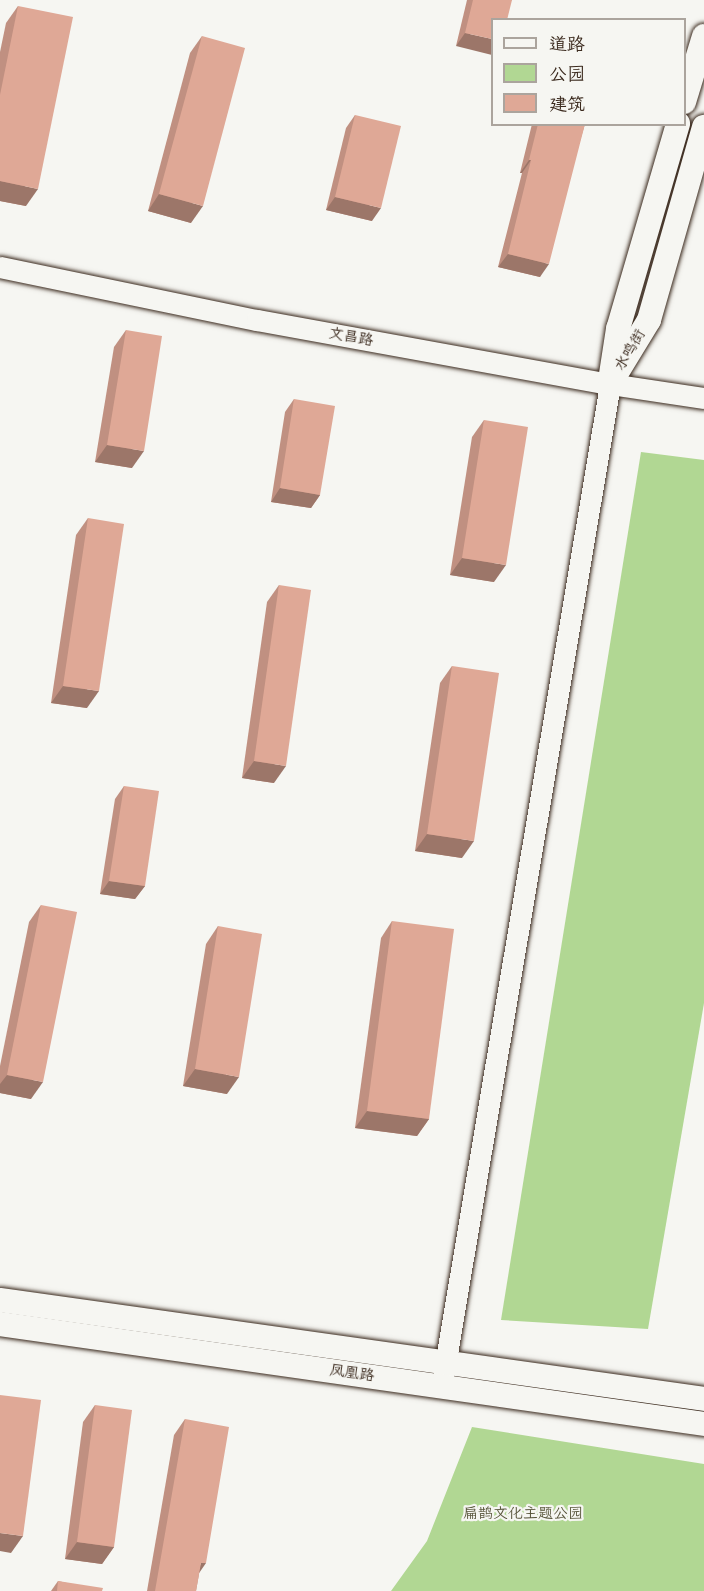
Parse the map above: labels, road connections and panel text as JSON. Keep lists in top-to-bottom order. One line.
{"streets":{"main road":["水鸣街","凤凰路"],"street":["文昌路"]},"crossings":[["文昌路","水鸣街"]],"parks":["扁鹊文化主题公园"],"legend":["道路","公园","建筑"]}
